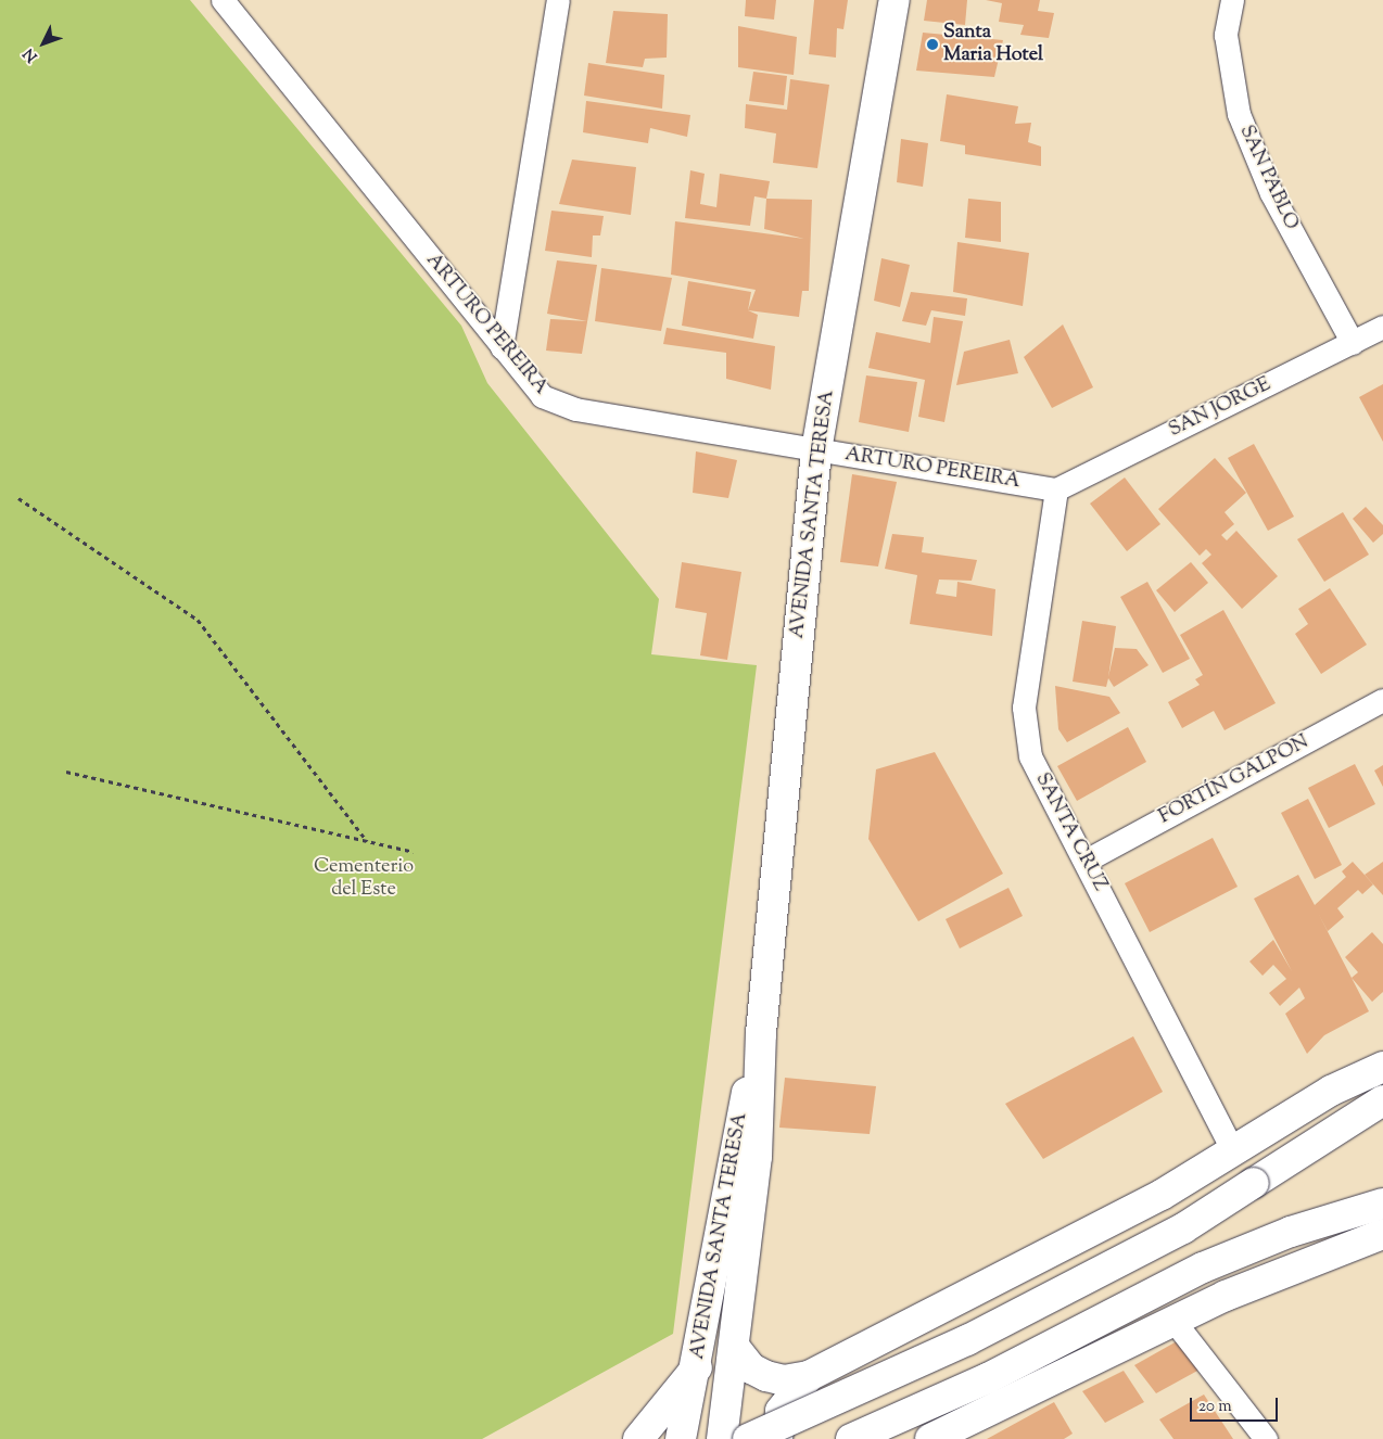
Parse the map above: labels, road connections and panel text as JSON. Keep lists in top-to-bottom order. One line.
{"streets":{"main road":["AVENIDA SANTA TERESA"],"street":["SAN PABLO","ARTURO PEREIRA","SAN JORGE","FORTÍN GALPON","SANTA CRUZ"]},"crossings":[["SAN PABLO","SAN JORGE"],["ARTURO PEREIRA","SAN JORGE"],["ARTURO PEREIRA","AVENIDA SANTA TERESA"],["ARTURO PEREIRA","SANTA CRUZ"],["SAN JORGE","SANTA CRUZ"],["FORTÍN GALPON","SANTA CRUZ"]],"parks":["Cementerio del Este"],"places":["Santa Maria Hotel"],"scale_bar":"20 m","north":"bottom left"}
